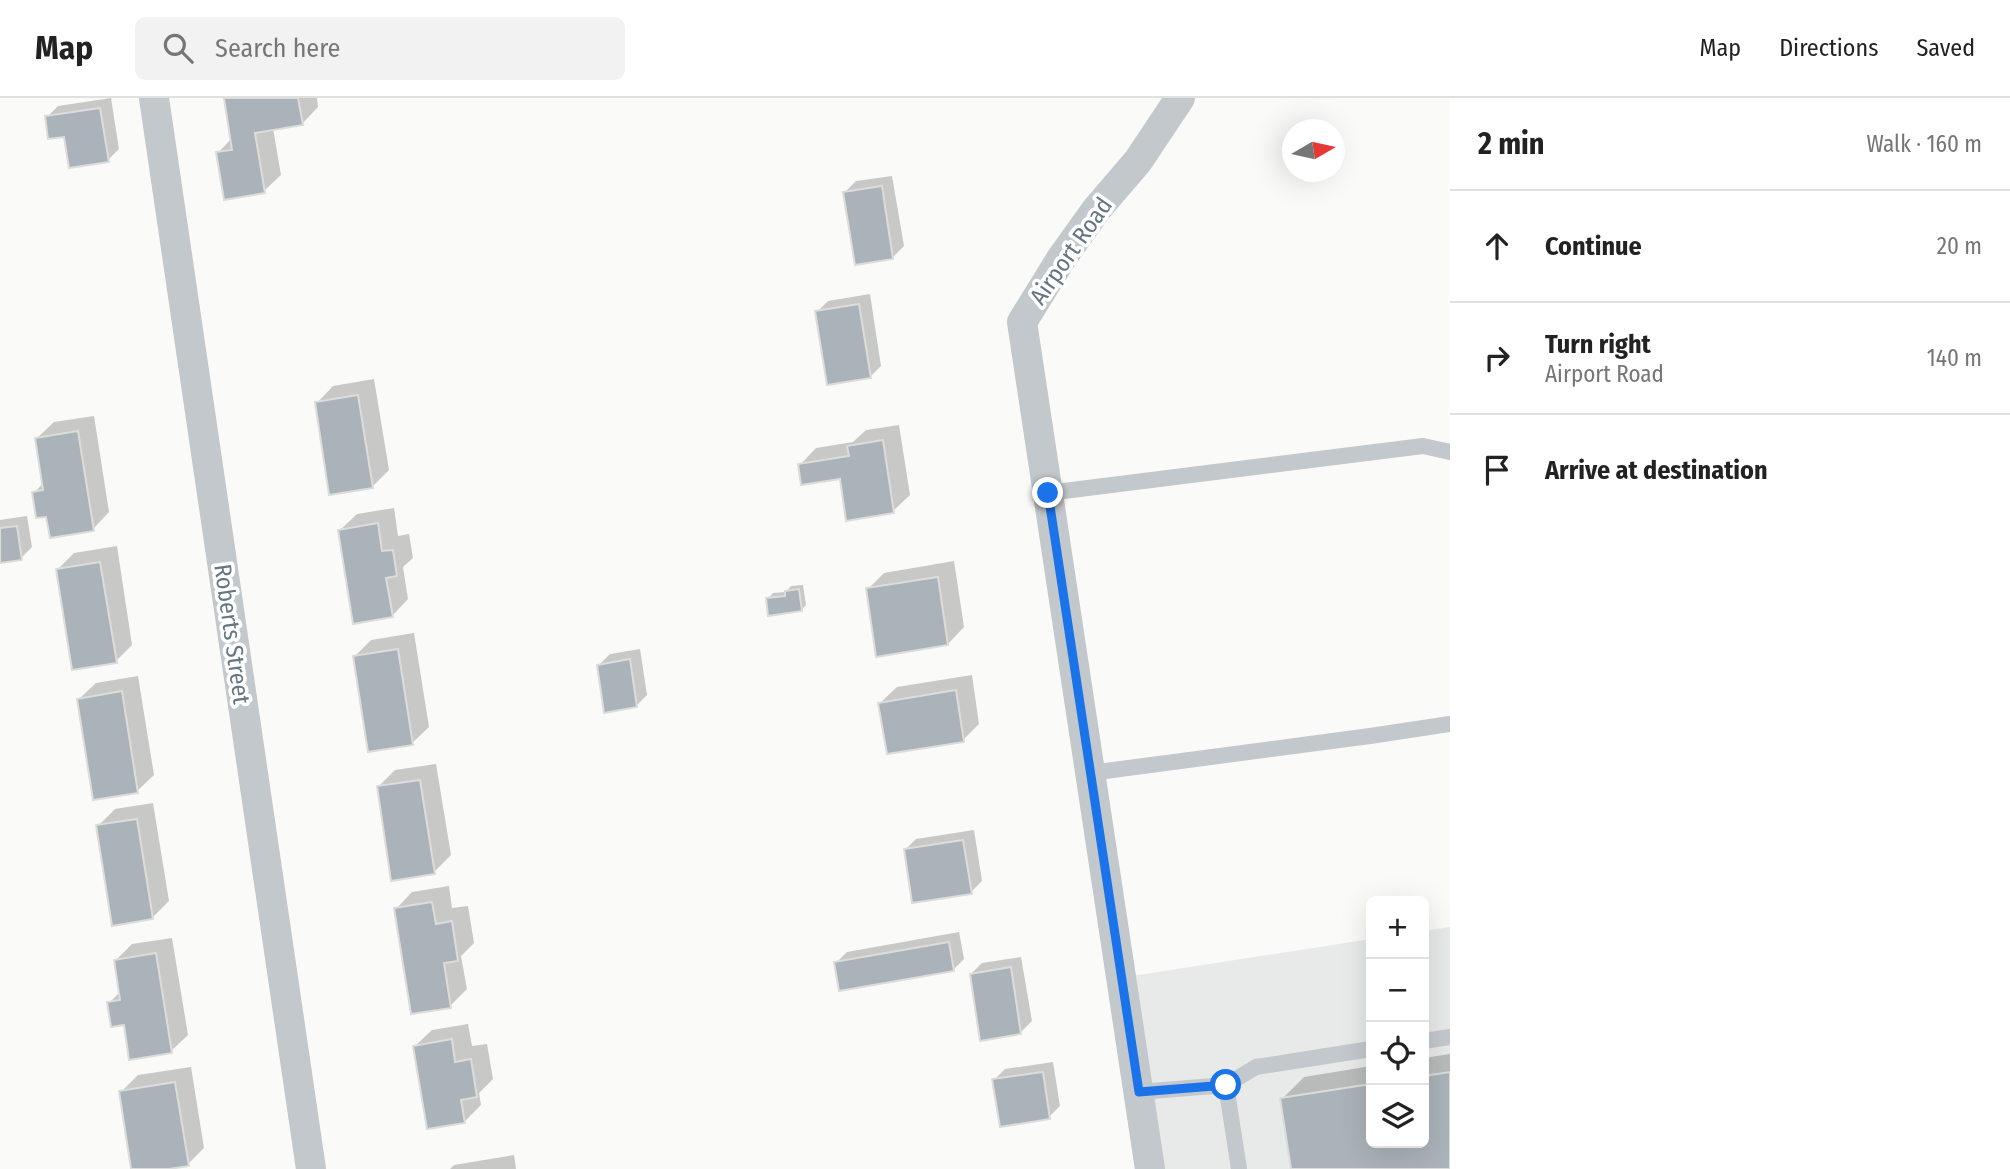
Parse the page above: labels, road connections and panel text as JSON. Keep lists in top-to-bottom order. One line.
{"streets":{"street":["Airport Road","Roberts Street"]},"north":"right","page":{"header":"Map","search":"Search here","nav":["Map","Directions","Saved"],"heading":["2 min","Walk · 160 m"],"list":[["Continue","20 m"],["Turn right","Airport Road","140 m"],"Arrive at destination"],"map_buttons":["+","−"]}}
